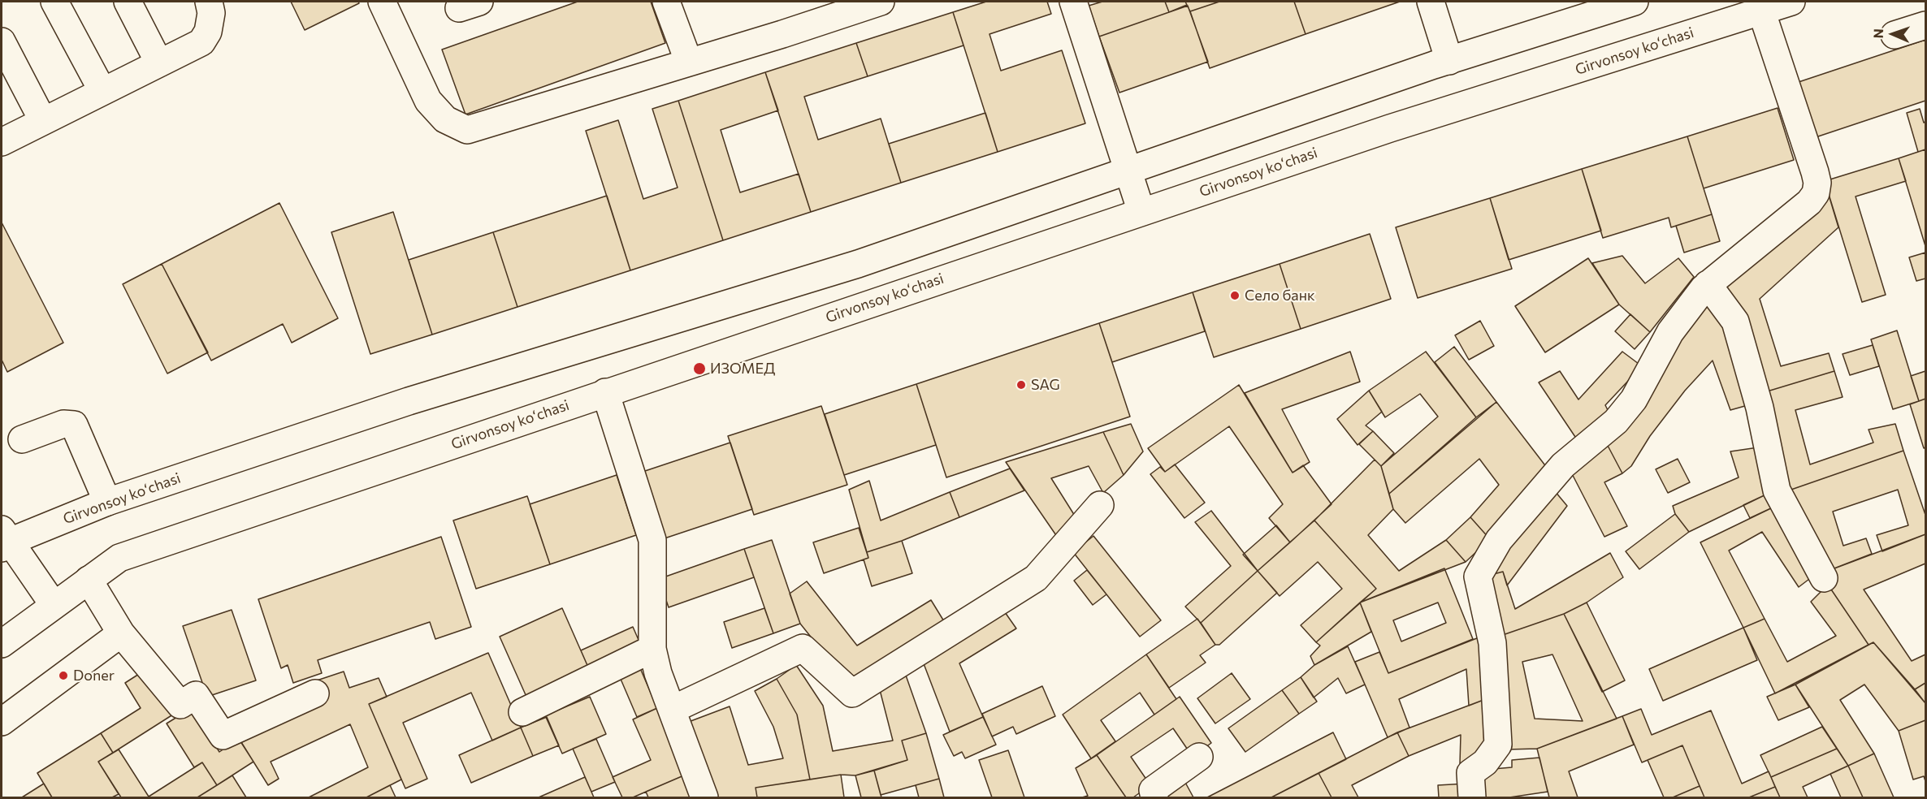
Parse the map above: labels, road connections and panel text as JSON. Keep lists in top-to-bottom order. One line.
{"streets":{"main road":["Girvonsoy koʻchasi"]},"places":["Село банк","ИЗОМЕД","SAG","Doner"],"north":"left"}
